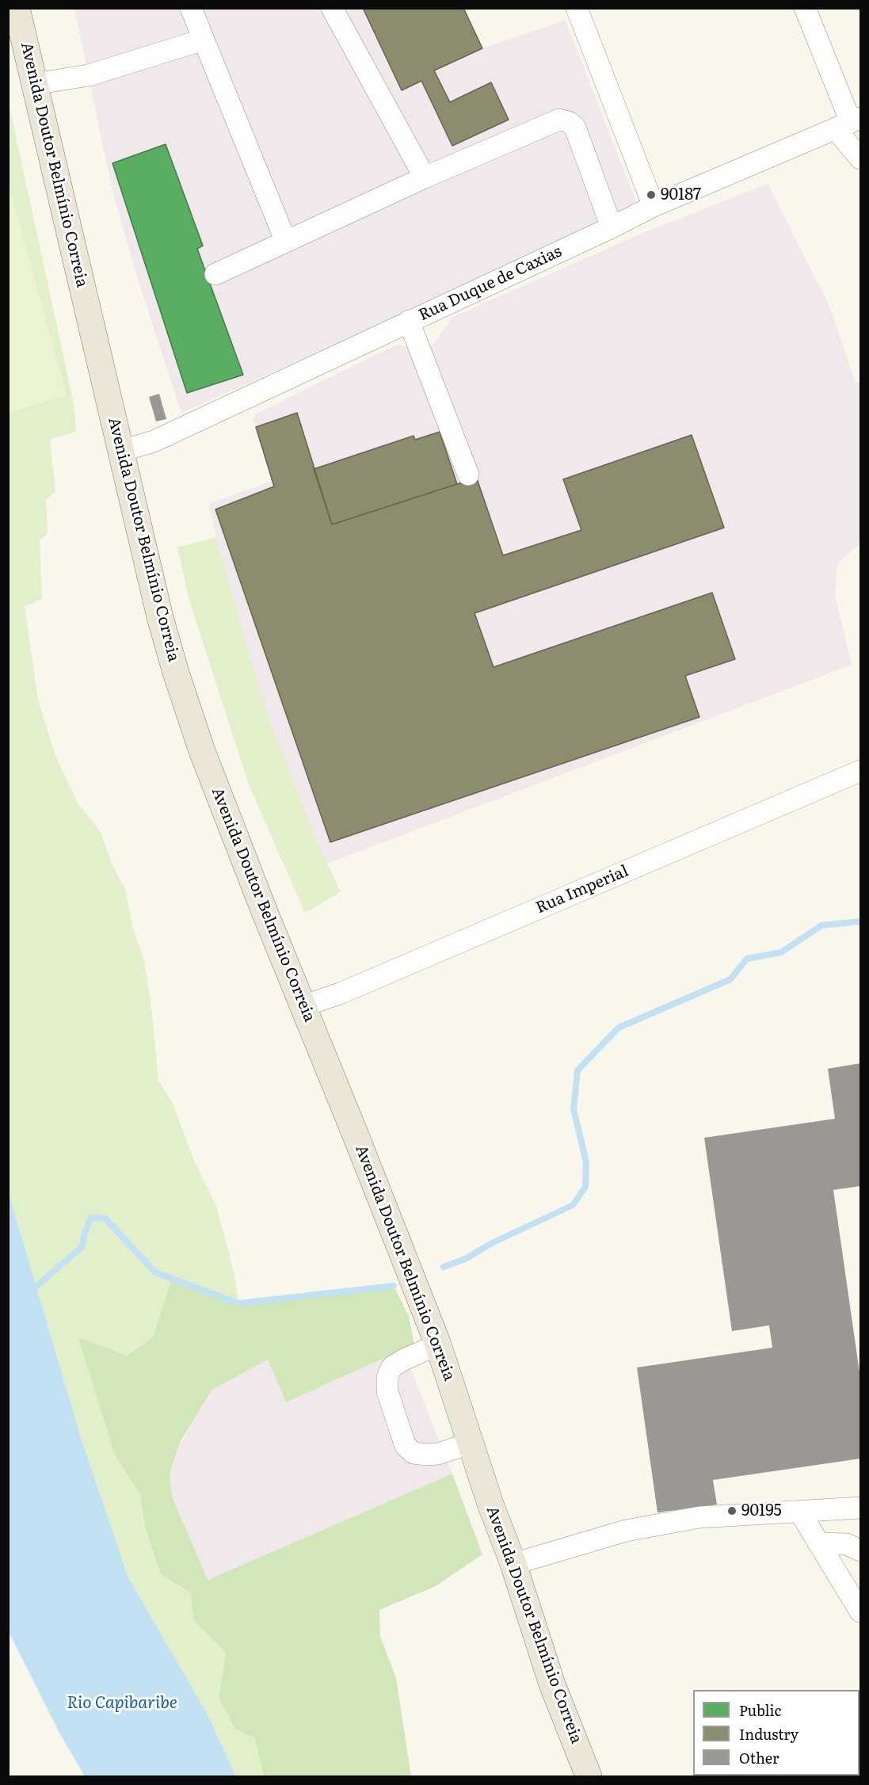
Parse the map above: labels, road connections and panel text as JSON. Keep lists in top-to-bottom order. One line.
{"streets":{"main road":["Avenida Doutor Belmínio Correia"],"street":["Rua Duque de Caxias","Rua Imperial"]},"crossings":[["Avenida Doutor Belmínio Correia","Rua Duque de Caxias"],["Avenida Doutor Belmínio Correia","Rua Imperial"]],"water":["Rio Capibaribe"],"places":["90187","90195"],"legend":["Public","Industry","Other"]}
